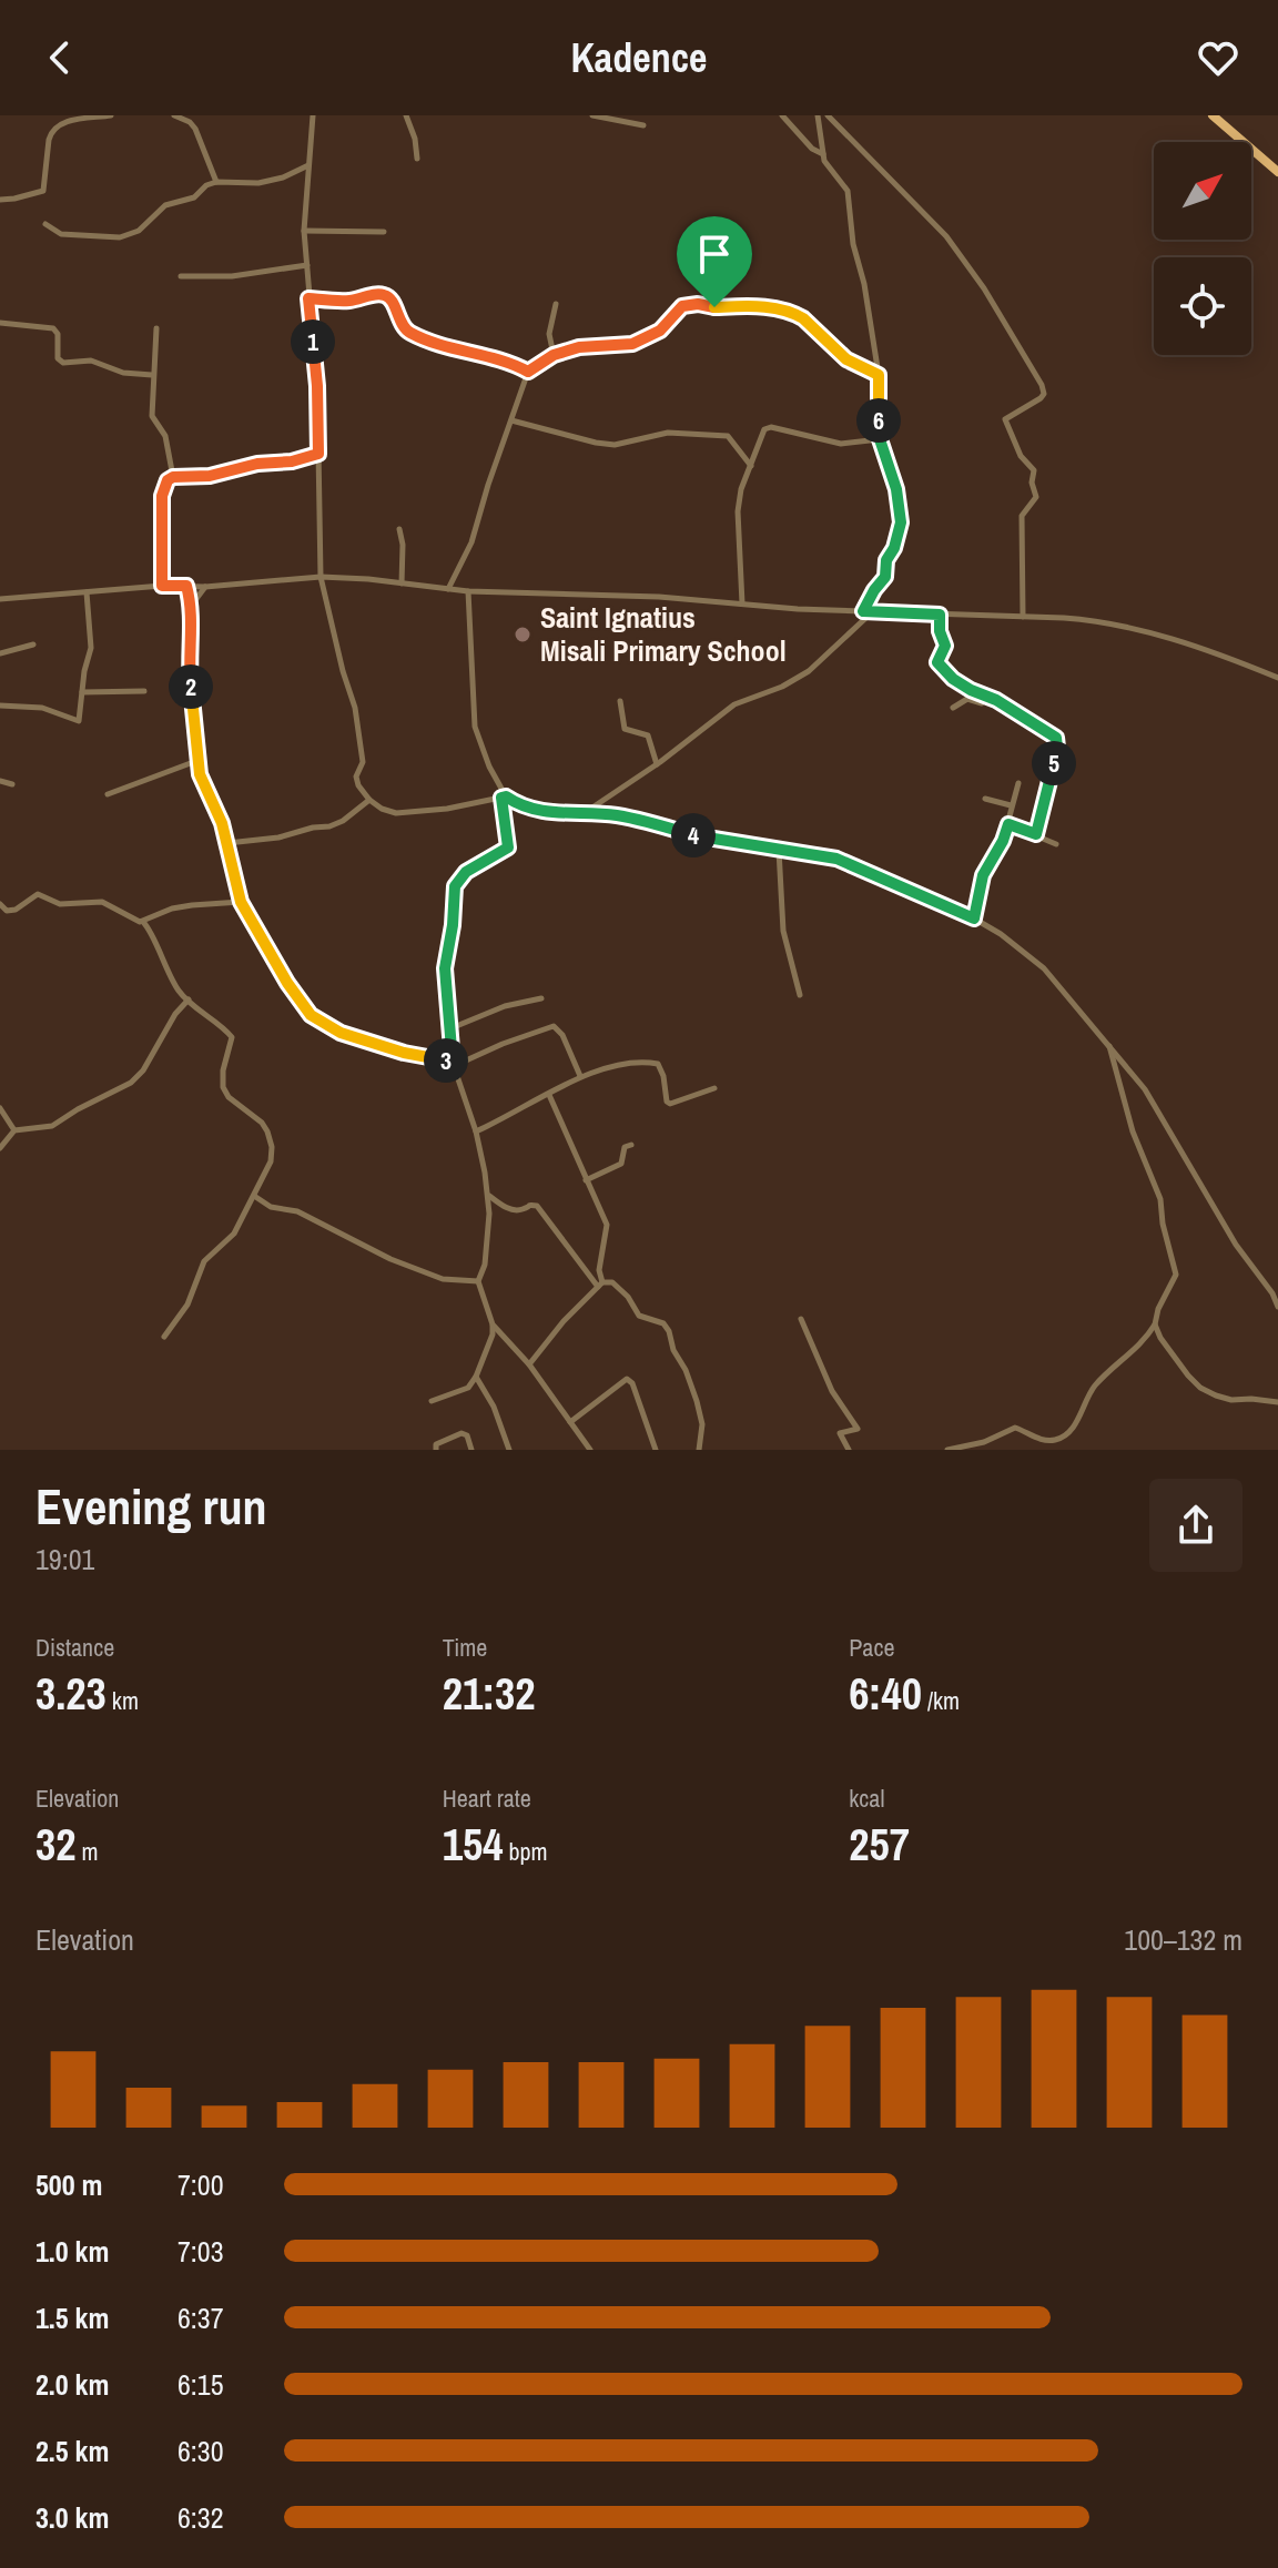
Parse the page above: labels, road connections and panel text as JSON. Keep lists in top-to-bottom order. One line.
{"places":["Saint Ignatius Misali Primary School"],"north":"top right","page":{"header":"Kadence","pins":["1","6","2","5","4","3"],"heading":["Evening run","19:01"],"stats":[["Distance","3.23 km"],["Time","21:32"],["Pace","6:40 /km"],["Elevation","32 m"],["Heart rate","154 bpm"],["kcal","257"]],"chart":["Elevation","100–132 m"],"list":[{"name":"500 m","note":"7:00"},{"name":"1.0 km","note":"7:03"},{"name":"1.5 km","note":"6:37"},{"name":"2.0 km","note":"6:15"},{"name":"2.5 km","note":"6:30"},{"name":"3.0 km","note":"6:32"}]}}
